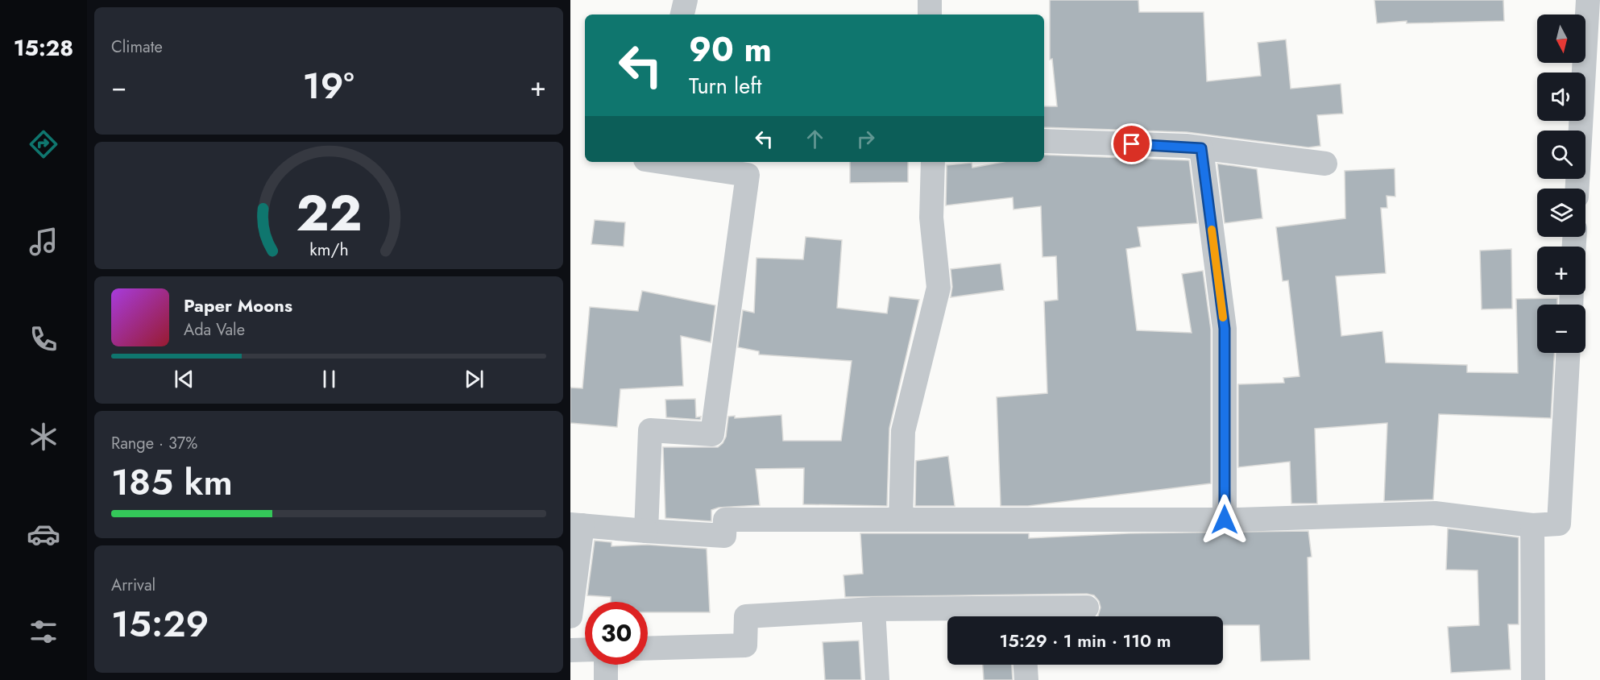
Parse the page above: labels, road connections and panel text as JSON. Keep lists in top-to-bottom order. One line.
{"north":"bottom","page":{"tabs":"15:28","tile":["Climate",["Range · 37%","185 km"],["Arrival","15:29"]],"map_buttons":["+","−"],"turn":["90 m","Turn left"],"heat":["−","19°","+"],"song":["Paper Moons","Ada Vale"],"limit":"30","trip":"15:29 · 1 min · 110 m","gauge":["22","km/h"]}}
